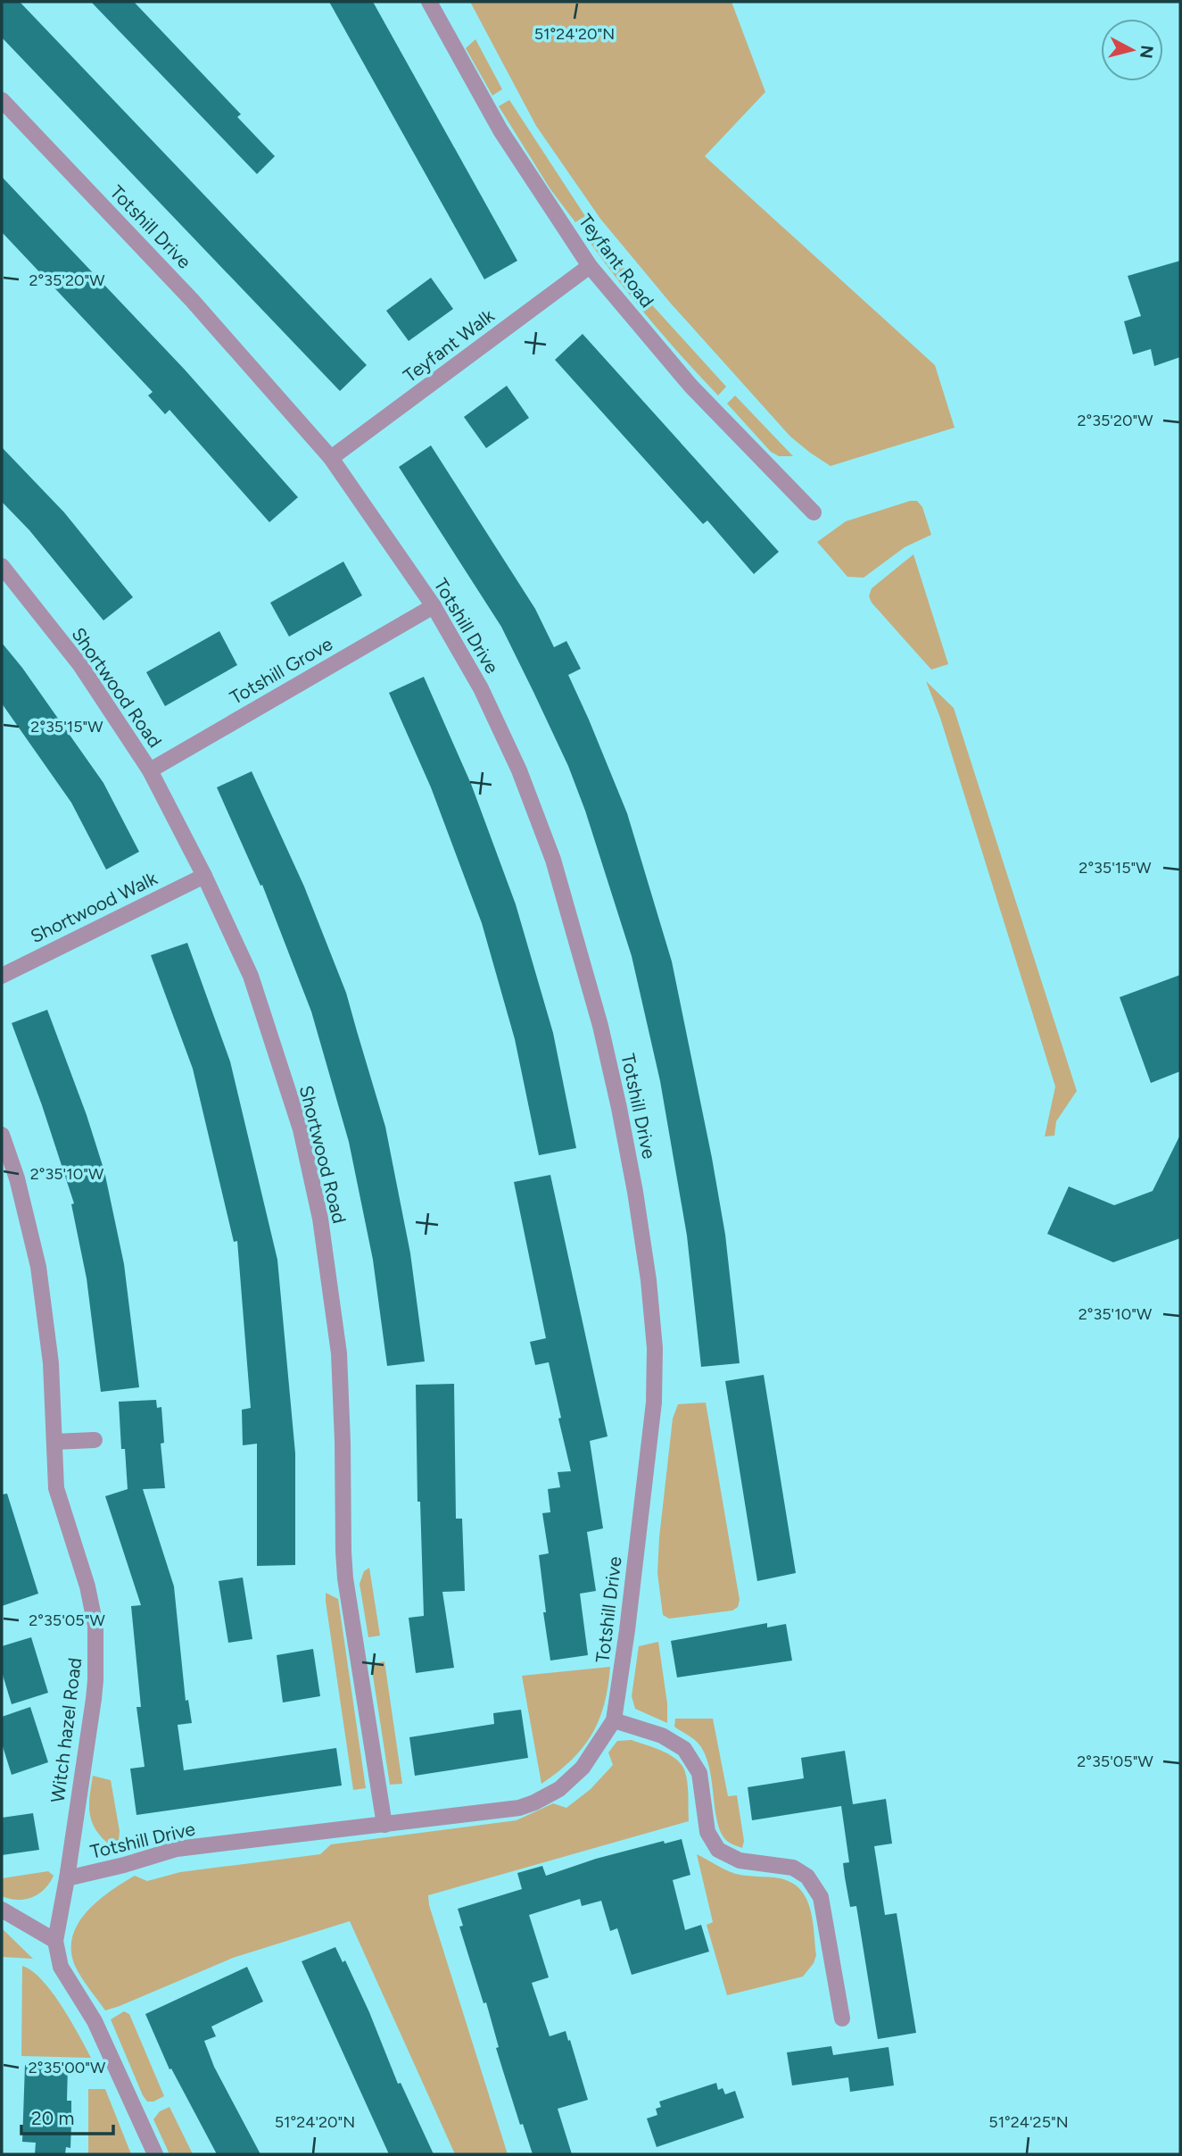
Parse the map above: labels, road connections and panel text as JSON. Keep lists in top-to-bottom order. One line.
{"streets":{"street":["Totshill Drive","Teyfant Road","Teyfant Walk","Totshill Grove","Shortwood Road","Shortwood Walk","Witch hazel Road"]},"crossings":[["Totshill Drive","Teyfant Walk"],["Totshill Drive","Totshill Grove"],["Totshill Drive","Shortwood Road"],["Totshill Drive","Witch hazel Road"],["Teyfant Road","Teyfant Walk"],["Totshill Grove","Shortwood Road"],["Shortwood Road","Shortwood Walk"]],"scale_bar":"20 m","north":"right","coordinates":["51°24'20\"N","2°35'20\"W","2°35'15\"W","2°35'10\"W","2°35'05\"W","2°35'00\"W","51°24'25\"N"]}
